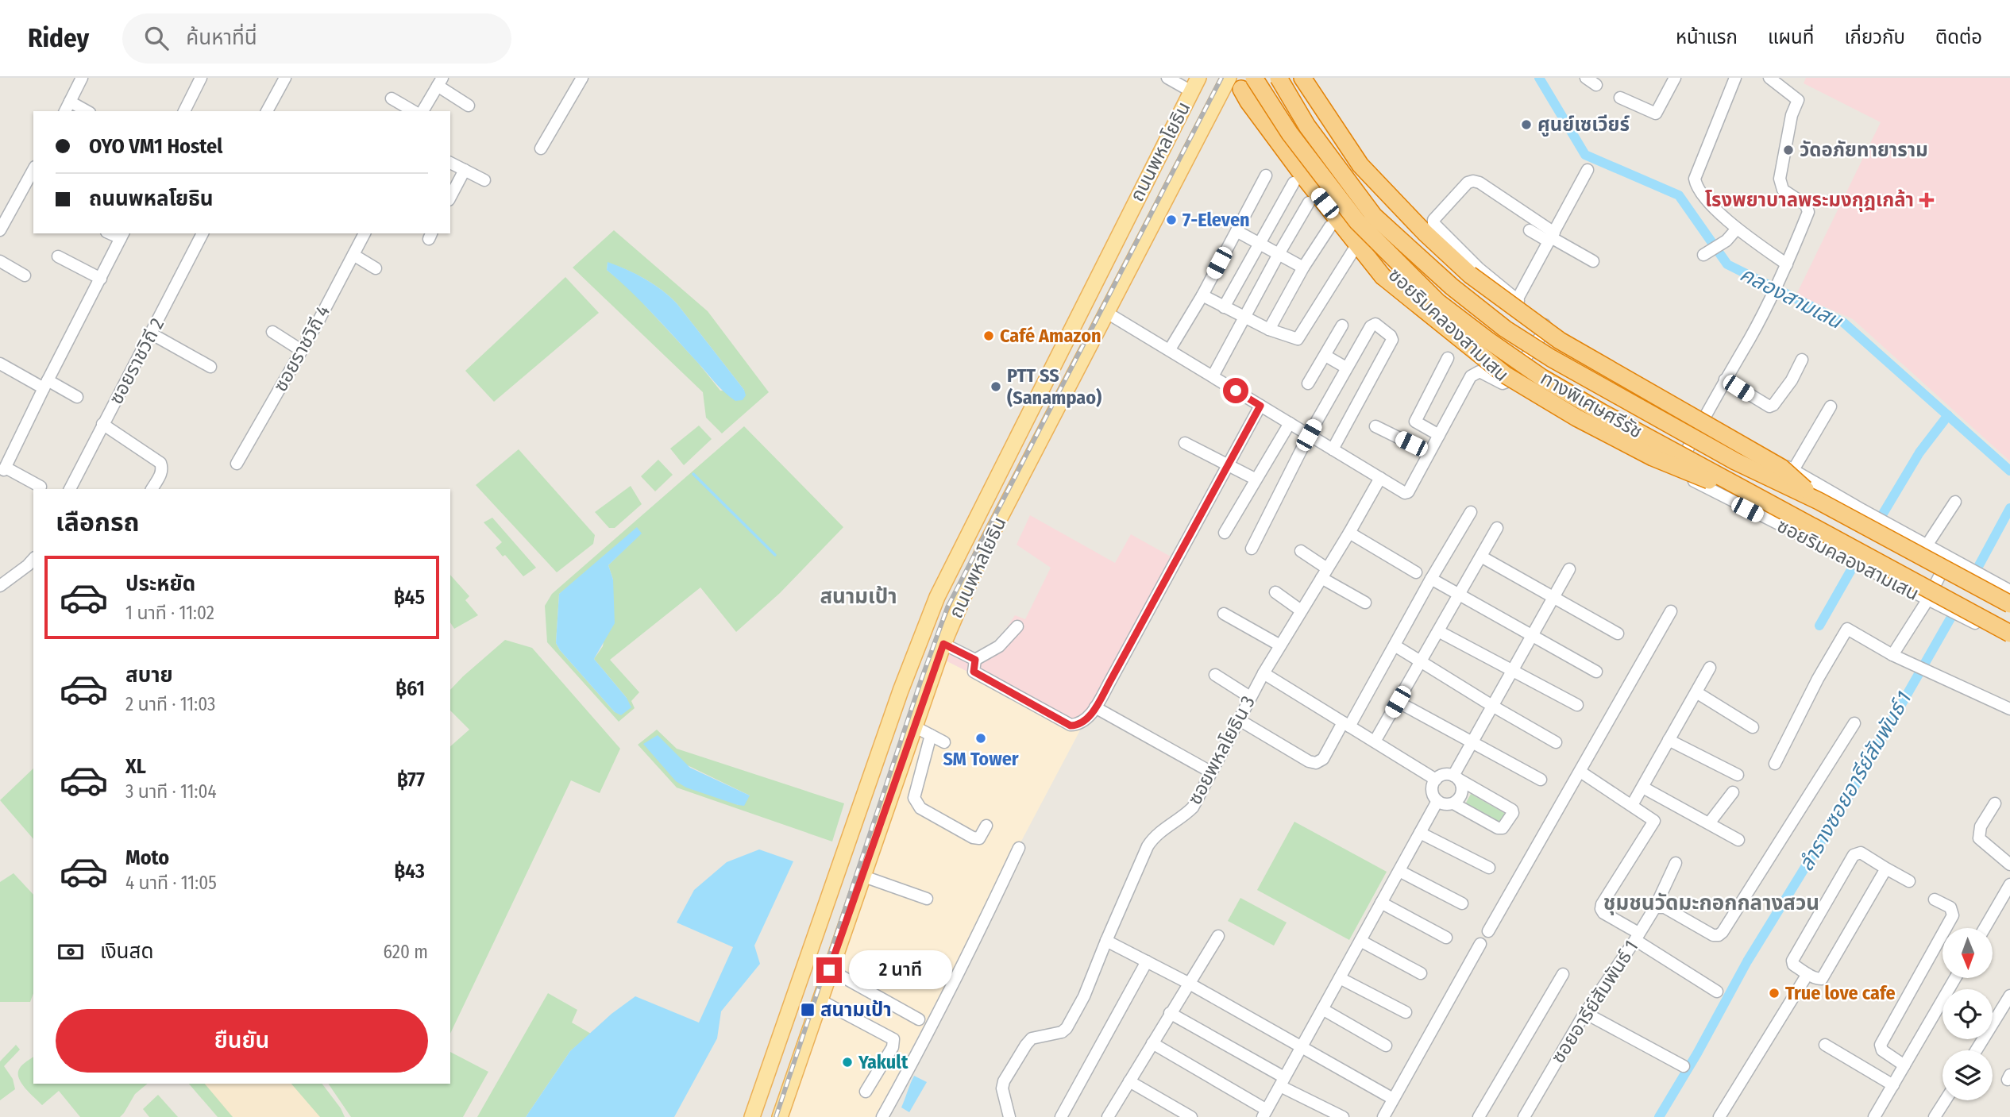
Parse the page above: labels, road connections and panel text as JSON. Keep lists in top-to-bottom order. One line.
{"streets":{"highway":["ทางพิเศษศรีรัช"],"main road":["ถนนพหลโยธิน"],"street":["ซอยริมคลองสามเสน","ซอยราชวิถี 4","ซอยราชวิถี 2","ซอยพหลโยธิน 3","ซอยอารีย์สัมพันธ์ 1"]},"crossings":[["ถนนพหลโยธิน","ทางพิเศษศรีรัช"]],"districts":["สนามเป้า","ชุมชนวัดมะกอกกลางสวน"],"water":["คลองสามเสน","ลำรางซอยอารีย์สัมพันธ์ 1"],"places":{"other":["ศูนย์เซเวียร์","วัดอภัยทายาราม","7-Eleven","Café Amazon","PTT SS (Sanampao)","SM Tower","True love cafe","Yakult"],"health":["โรงพยาบาลพระมงกุฎเกล้า"],"transit":["สนามเป้า"]},"north":"bottom","page":{"header":"Ridey","search":"ค้นหาที่นี่","nav":["หน้าแรก","แผนที่","เกี่ยวกับ","ติดต่อ"],"banner":["OYO VM1 Hostel","ถนนพหลโยธิน"],"heading":"เลือกรถ","list":[{"name":"ประหยัด","note":"1 นาที · 11:02","value":"฿45"},{"name":"สบาย","note":"2 นาที · 11:03","value":"฿61"},{"name":"XL","note":"3 นาที · 11:04","value":"฿77"},{"name":"Moto","note":"4 นาที · 11:05","value":"฿43"}],"pay":["เงินสด","620 m"],"bubble":"2 นาที","buttons":"ยืนยัน"}}
